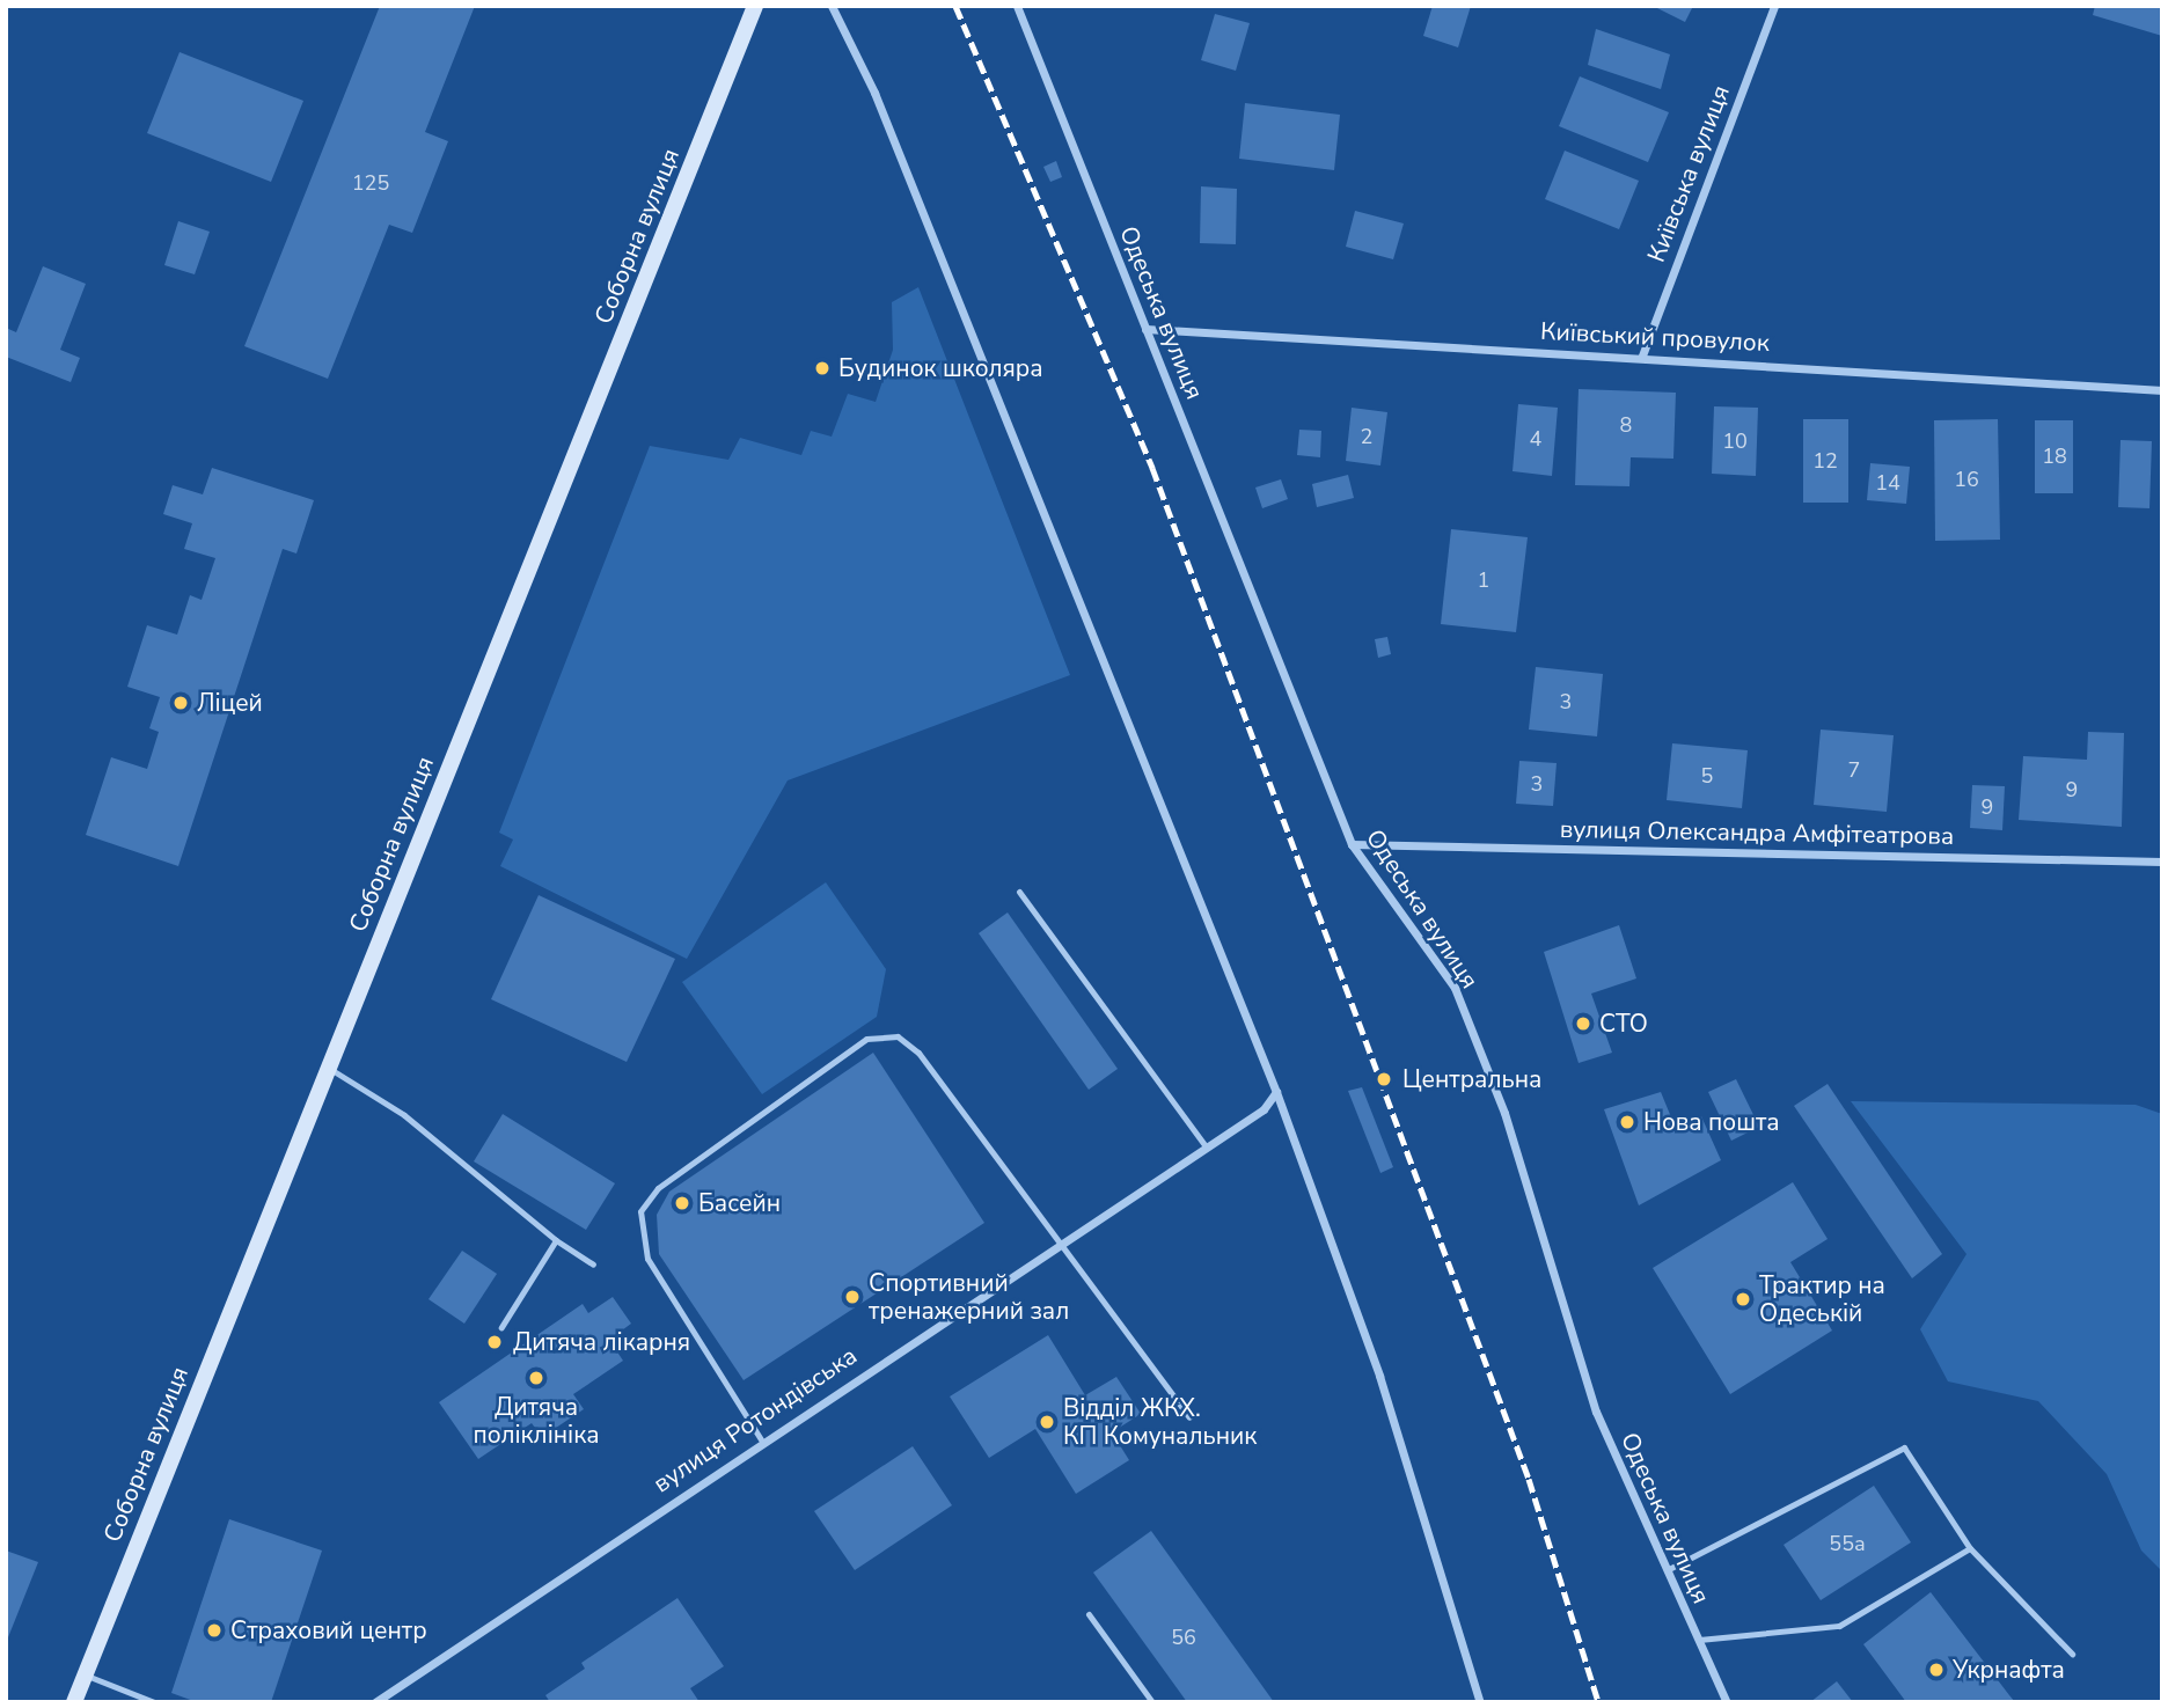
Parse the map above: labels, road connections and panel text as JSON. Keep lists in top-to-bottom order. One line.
{"streets":{"main road":["Соборна вулиця"],"street":["Київська вулиця","Одеська вулиця","Київський провулок","вулиця Олександра Амфітеатрова","вулиця Ротондівська"]},"crossings":[["Київська вулиця","Київський провулок"],["Одеська вулиця","Київський провулок"],["Одеська вулиця","вулиця Олександра Амфітеатрова"]],"places":["Будинок школяра","Ліцей","СТО","Центральна","Нова пошта","Басейн","Спортивний тренажерний зал","Трактир на Одеській","Дитяча лікарня","Дитяча поліклініка","Відділ ЖКХ. КП Комунальник","Страховий центр","Укрнафта"],"house_numbers":["125","8","2","4","10","18","12","16","14","1","3","7","5","3","9","9","55а","56"]}
